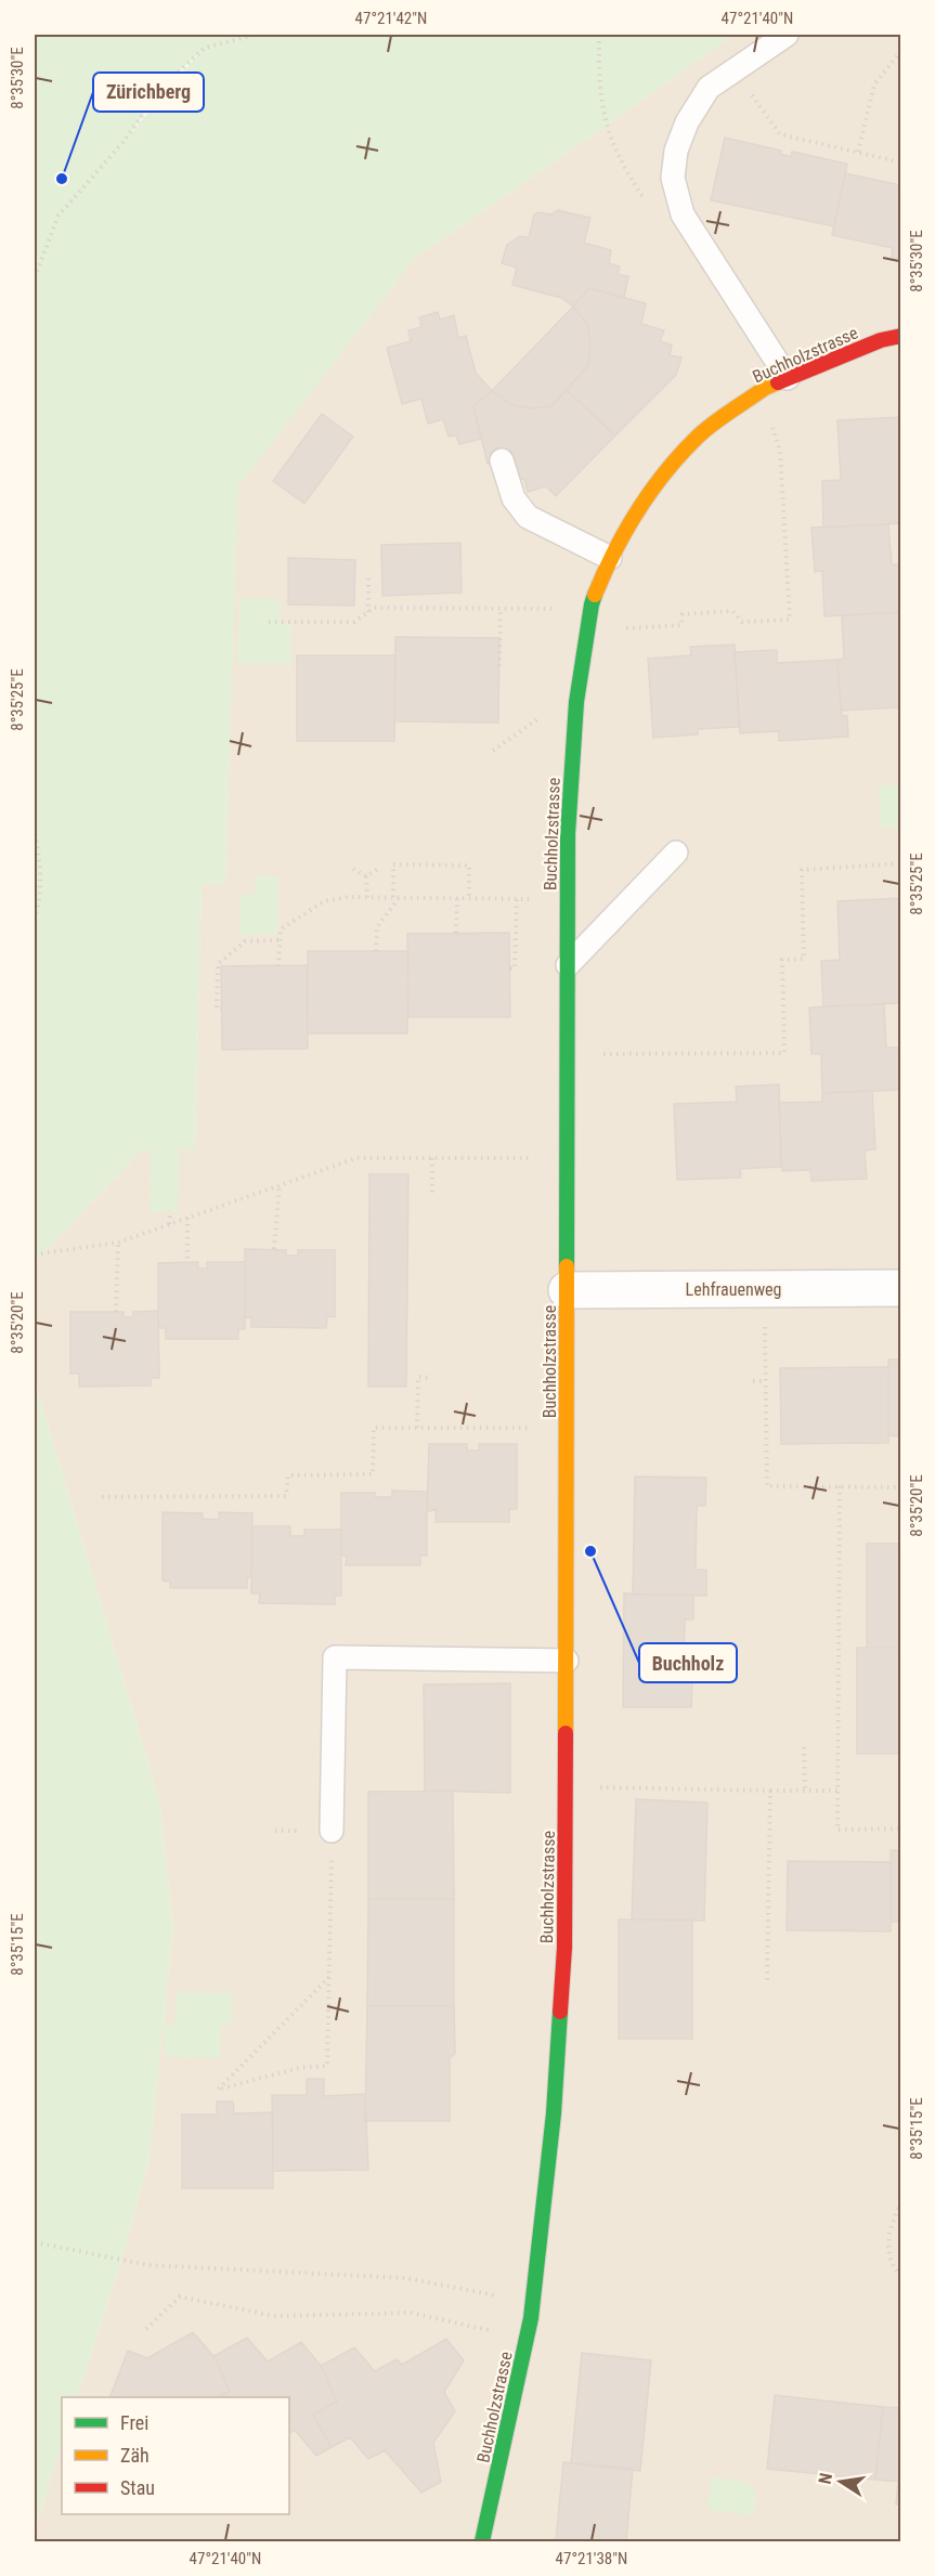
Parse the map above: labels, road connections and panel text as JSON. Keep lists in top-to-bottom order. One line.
{"streets":{"street":["Buchholzstrasse","Lehfrauenweg"]},"crossings":[["Buchholzstrasse","Lehfrauenweg"]],"places":["Zürichberg","Buchholz"],"legend":["Frei","Zäh","Stau"],"north":"left","coordinates":["47°21'42\"N","47°21'40\"N","8°35'30\"E","8°35'25\"E","8°35'20\"E","8°35'15\"E","47°21'38\"N"]}
